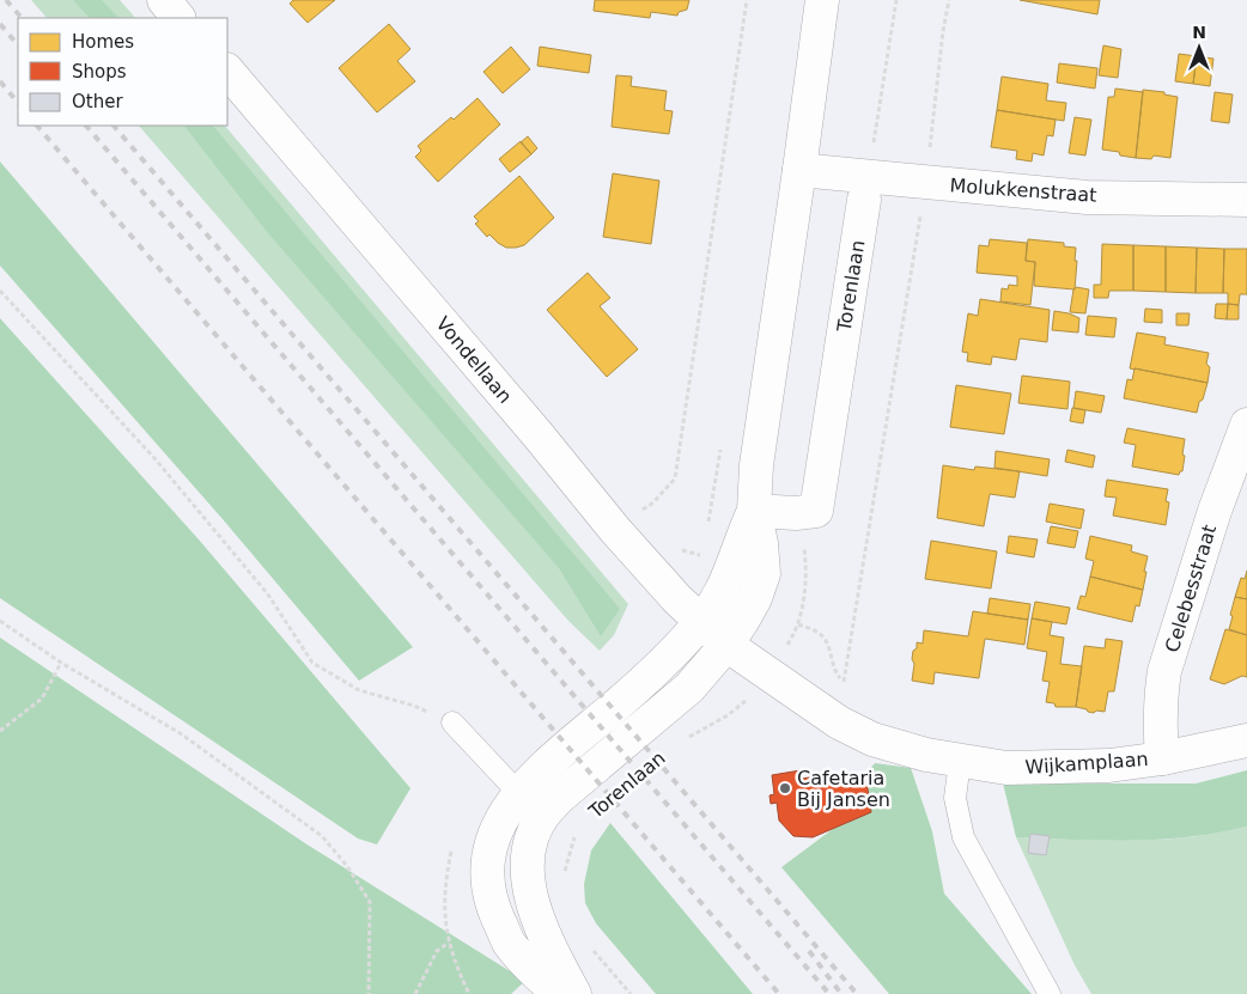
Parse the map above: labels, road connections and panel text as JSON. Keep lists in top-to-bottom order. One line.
{"streets":{"street":["Molukkenstraat","Torenlaan","Vondellaan","Celebesstraat","Wijkamplaan"]},"crossings":[["Molukkenstraat","Torenlaan"],["Torenlaan","Vondellaan"],["Torenlaan","Wijkamplaan"],["Vondellaan","Wijkamplaan"],["Celebesstraat","Wijkamplaan"]],"places":["Cafetaria Bij Jansen"],"legend":["Homes","Shops","Other"],"north":"top"}
